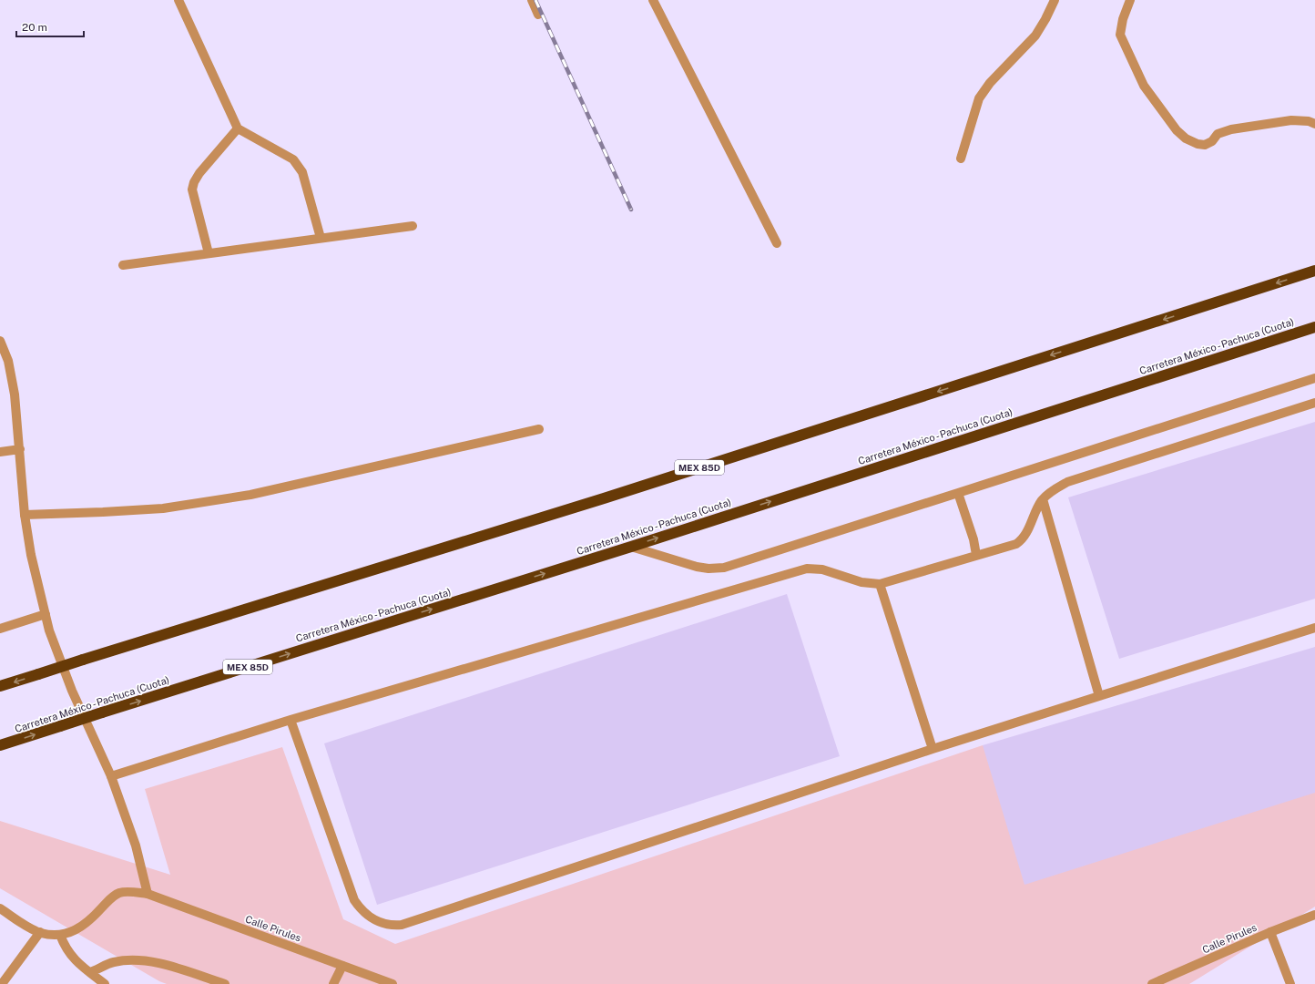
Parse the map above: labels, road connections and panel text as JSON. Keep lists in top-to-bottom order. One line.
{"streets":{"highway":["Carretera México - Pachuca (Cuota)","MEX 85D"],"street":["Calle Pirules"]},"scale_bar":"20 m"}
